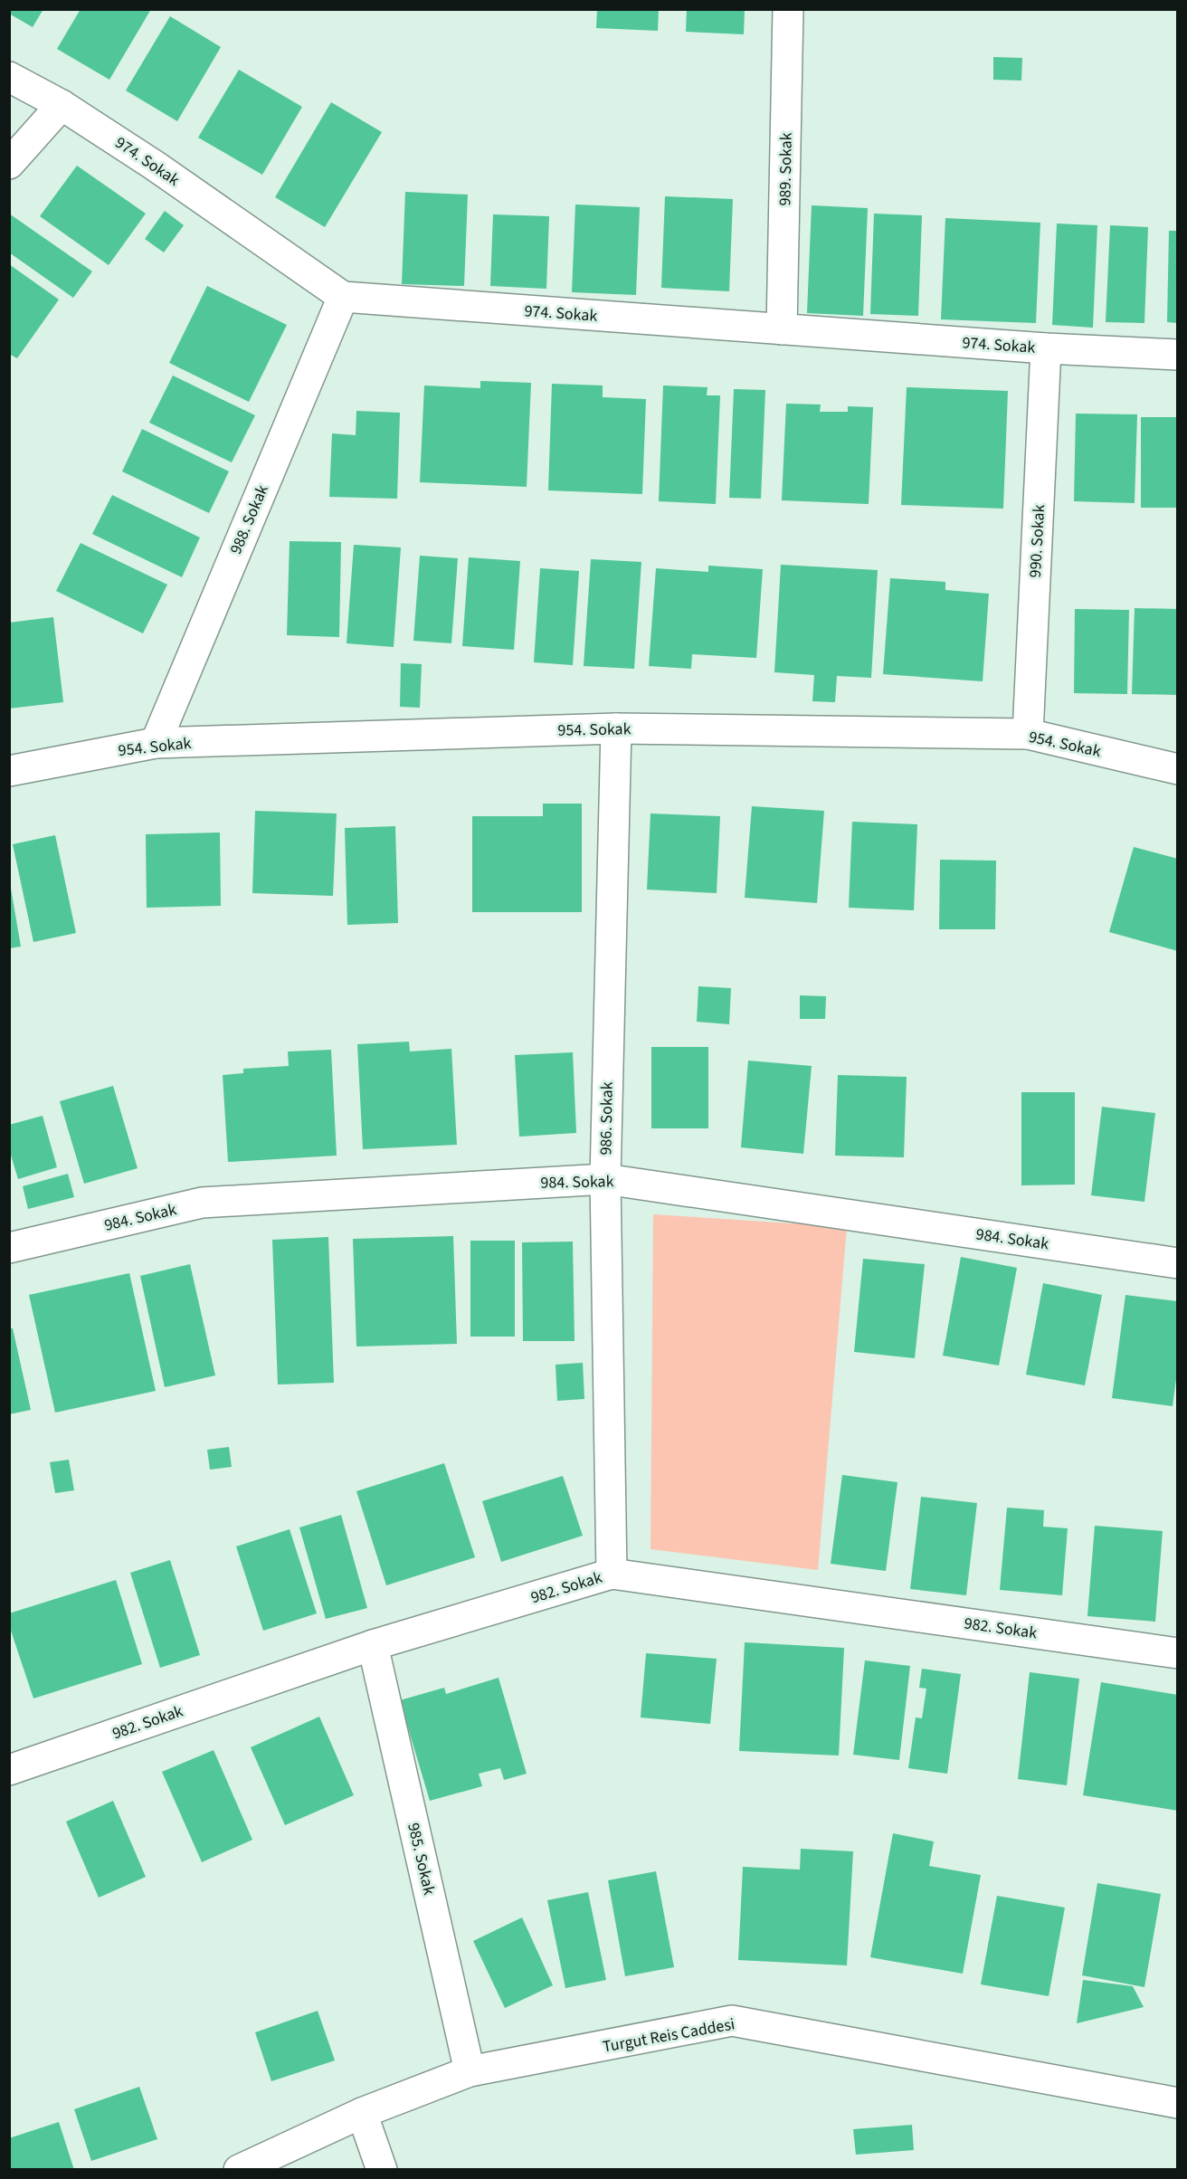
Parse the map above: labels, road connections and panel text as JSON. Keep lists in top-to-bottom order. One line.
{"streets":{"street":["974. Sokak","989. Sokak","988. Sokak","990. Sokak","954. Sokak","986. Sokak","984. Sokak","982. Sokak","985. Sokak","Turgut Reis Caddesi"]},"crossings":[["974. Sokak","989. Sokak"],["974. Sokak","988. Sokak"],["974. Sokak","990. Sokak"],["988. Sokak","954. Sokak"],["990. Sokak","954. Sokak"],["954. Sokak","986. Sokak"],["986. Sokak","984. Sokak"],["986. Sokak","982. Sokak"],["982. Sokak","985. Sokak"],["985. Sokak","Turgut Reis Caddesi"]]}
